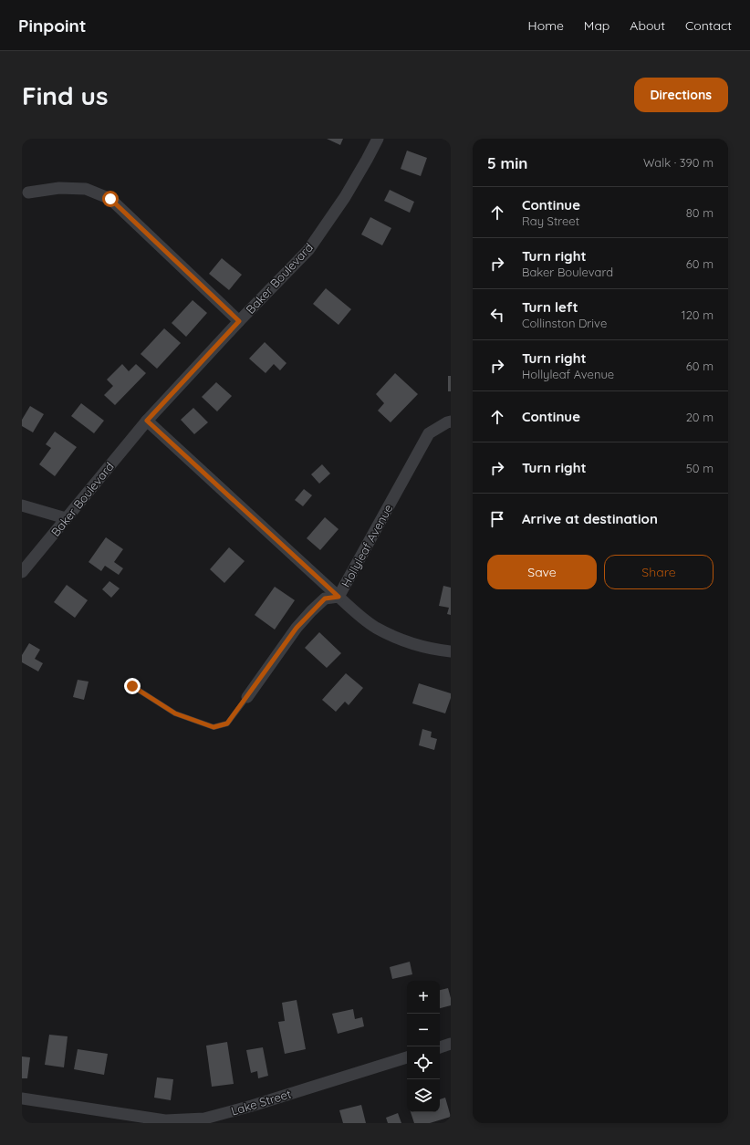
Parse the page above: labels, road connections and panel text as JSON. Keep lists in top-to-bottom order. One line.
{"streets":{"street":["Baker Boulevard","Hollyleaf Avenue","Lake Street"]},"page":{"header":"Pinpoint","nav":["Home","Map","About","Contact"],"buttons":["Directions",["Save","Share"]],"title":"Find us","heading":["5 min","Walk · 390 m"],"list":[["Continue","Ray Street","80 m"],["Turn right","Baker Boulevard","60 m"],["Turn left","Collinston Drive","120 m"],["Turn right","Hollyleaf Avenue","60 m"],["Continue","20 m"],["Turn right","50 m"],"Arrive at destination"],"map_buttons":["+","−"]}}
